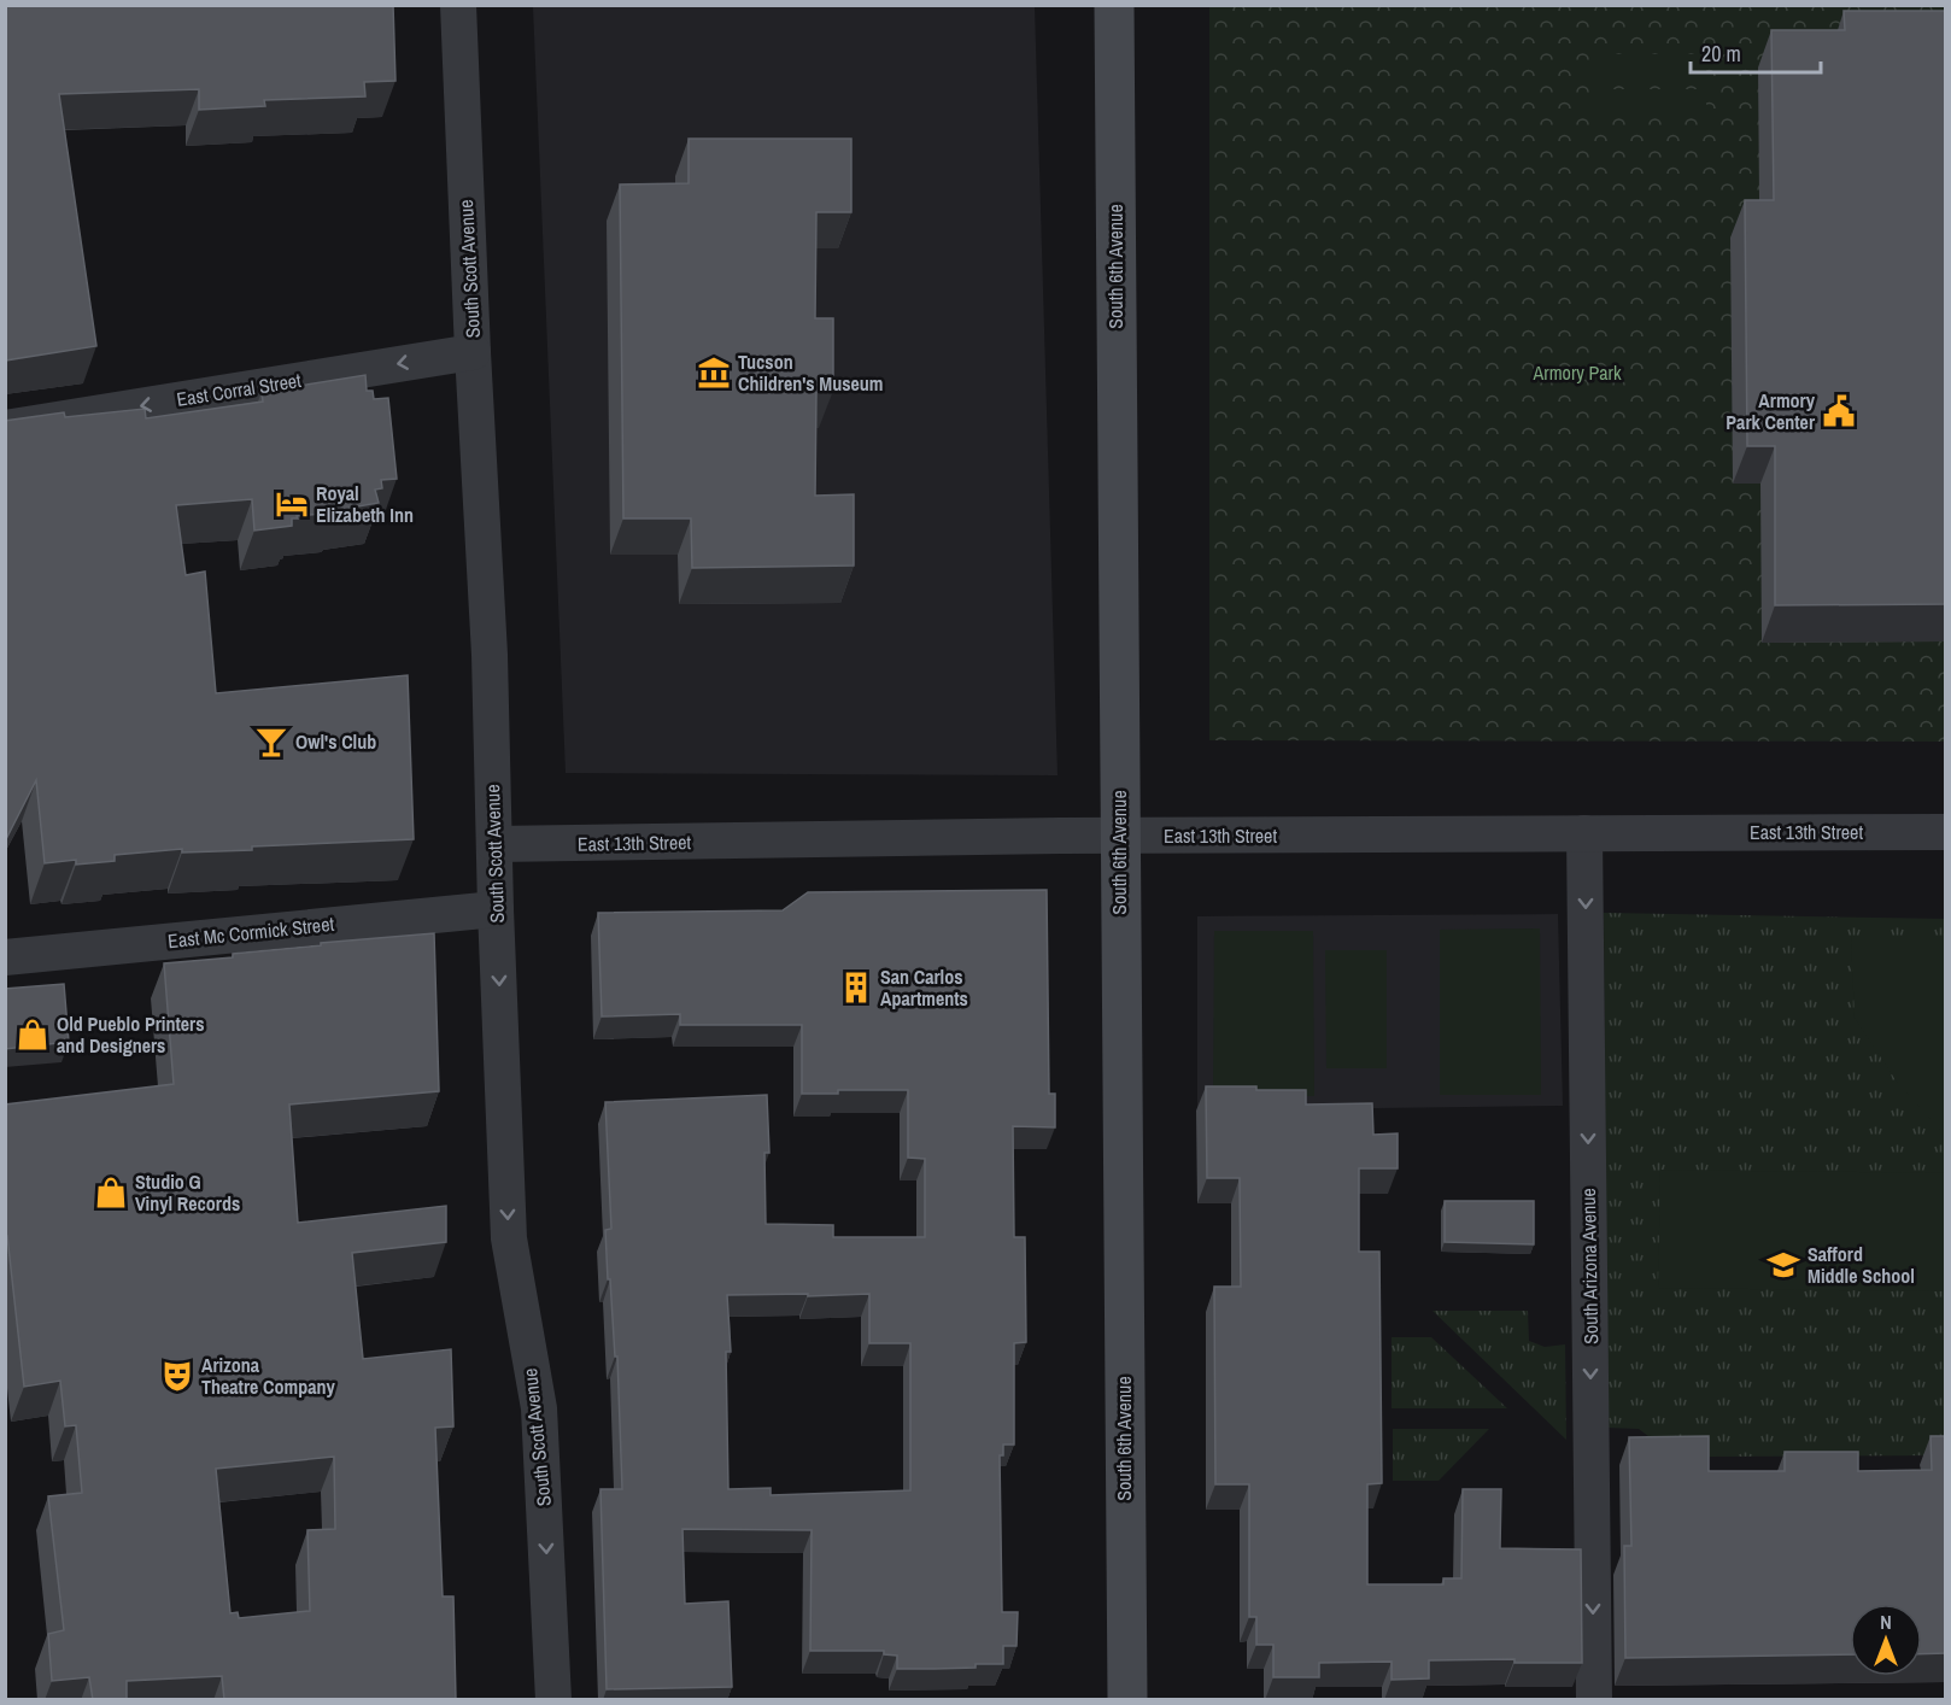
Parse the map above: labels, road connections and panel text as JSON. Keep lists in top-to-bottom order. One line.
{"streets":{"main road":["South 6th Avenue"],"street":["South Scott Avenue","East Corral Street","East 13th Street","East Mc Cormick Street","South Arizona Avenue"]},"crossings":[["South 6th Avenue","East 13th Street"],["South Scott Avenue","East Corral Street"],["South Scott Avenue","East 13th Street"],["South Scott Avenue","East Mc Cormick Street"],["East 13th Street","South Arizona Avenue"]],"one_way":["South Scott Avenue","East Corral Street","South Arizona Avenue"],"parks":["Armory Park"],"places":{"museum":["Tucson Children's Museum"],"public building":["Armory Park Center"],"hotel":["Royal Elizabeth Inn"],"bar":["Owl's Club"],"building":["San Carlos Apartments"],"shop":["Old Pueblo Printers and Designers","Studio G Vinyl Records"],"school or university":["Safford Middle School"],"theatre":["Arizona Theatre Company"]},"scale_bar":"20 m","north":"top"}
